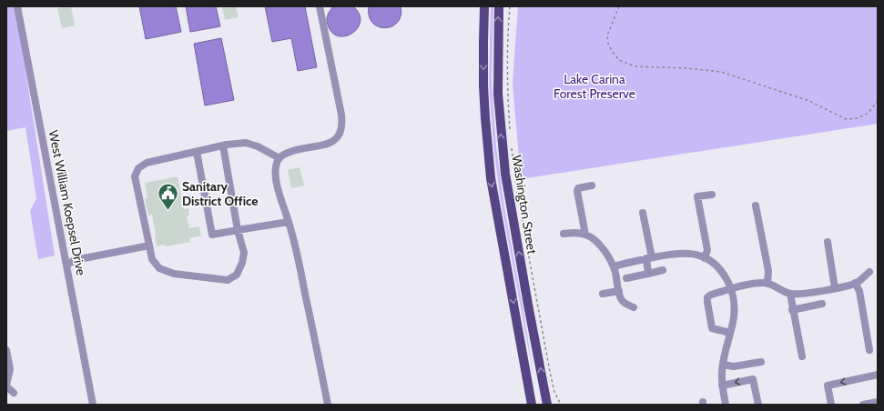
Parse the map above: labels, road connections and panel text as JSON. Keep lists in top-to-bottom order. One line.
{"streets":{"main road":["Washington Street"],"street":["West William Koepsel Drive"]},"parks":["Lake Carina Forest Preserve"],"places":{"public building":["Sanitary District Office"]}}
